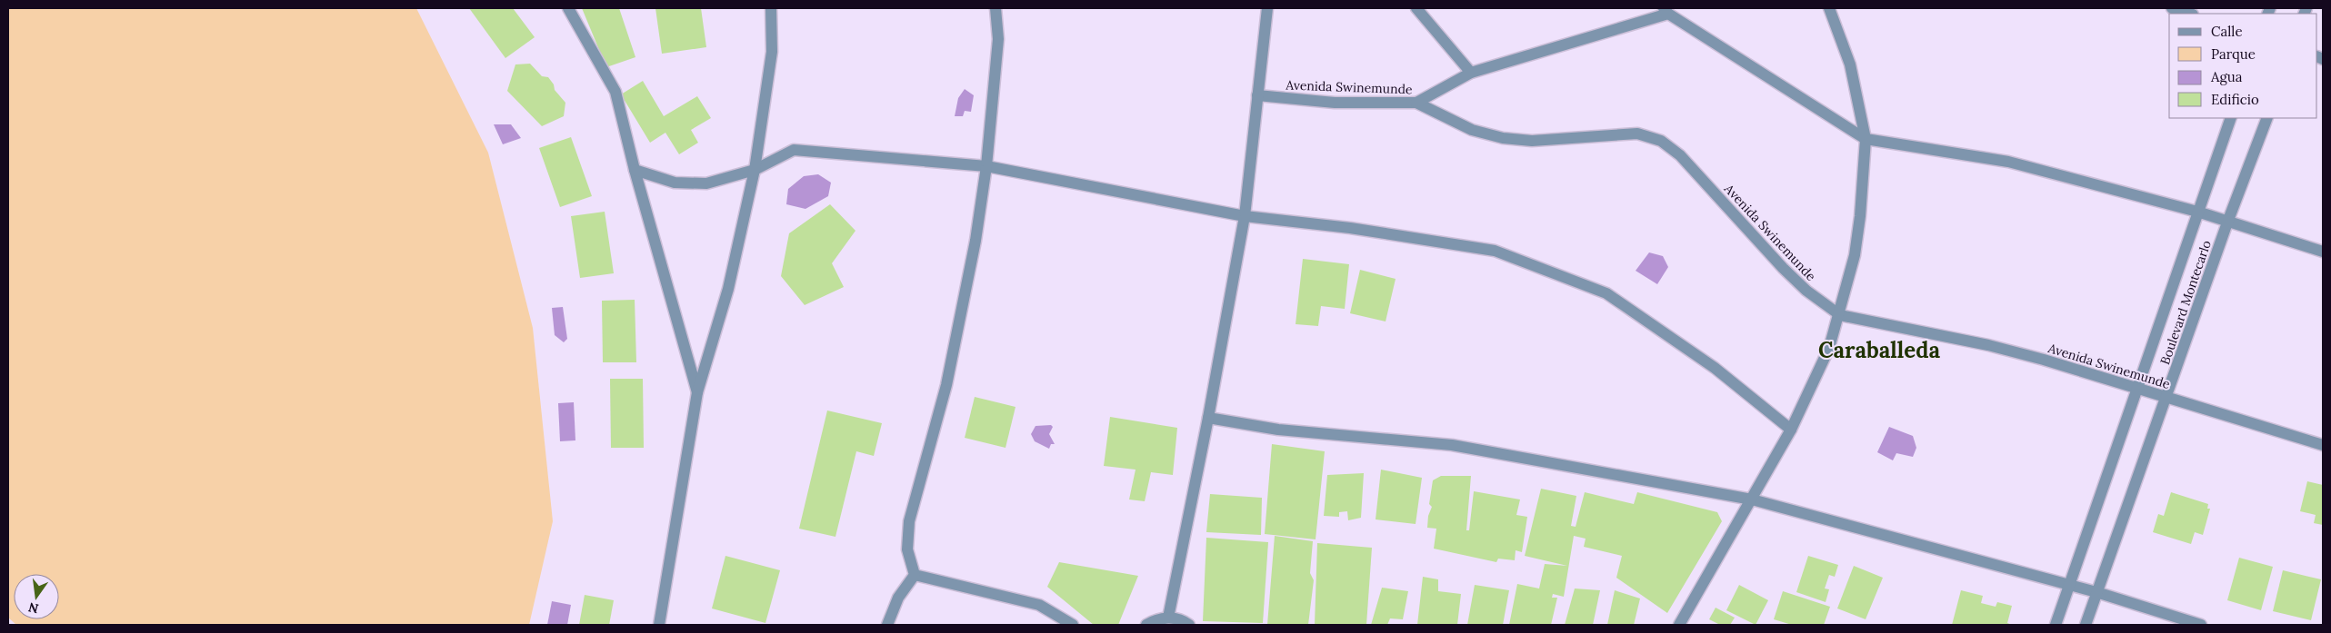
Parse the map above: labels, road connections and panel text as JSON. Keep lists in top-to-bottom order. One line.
{"streets":{"street":["Avenida Swinemunde","Boulevard Montecarlo"]},"crossings":[["Avenida Swinemunde","Boulevard Montecarlo"]],"districts":["Caraballeda"],"legend":["Calle","Parque","Agua","Edificio"],"north":"bottom"}
